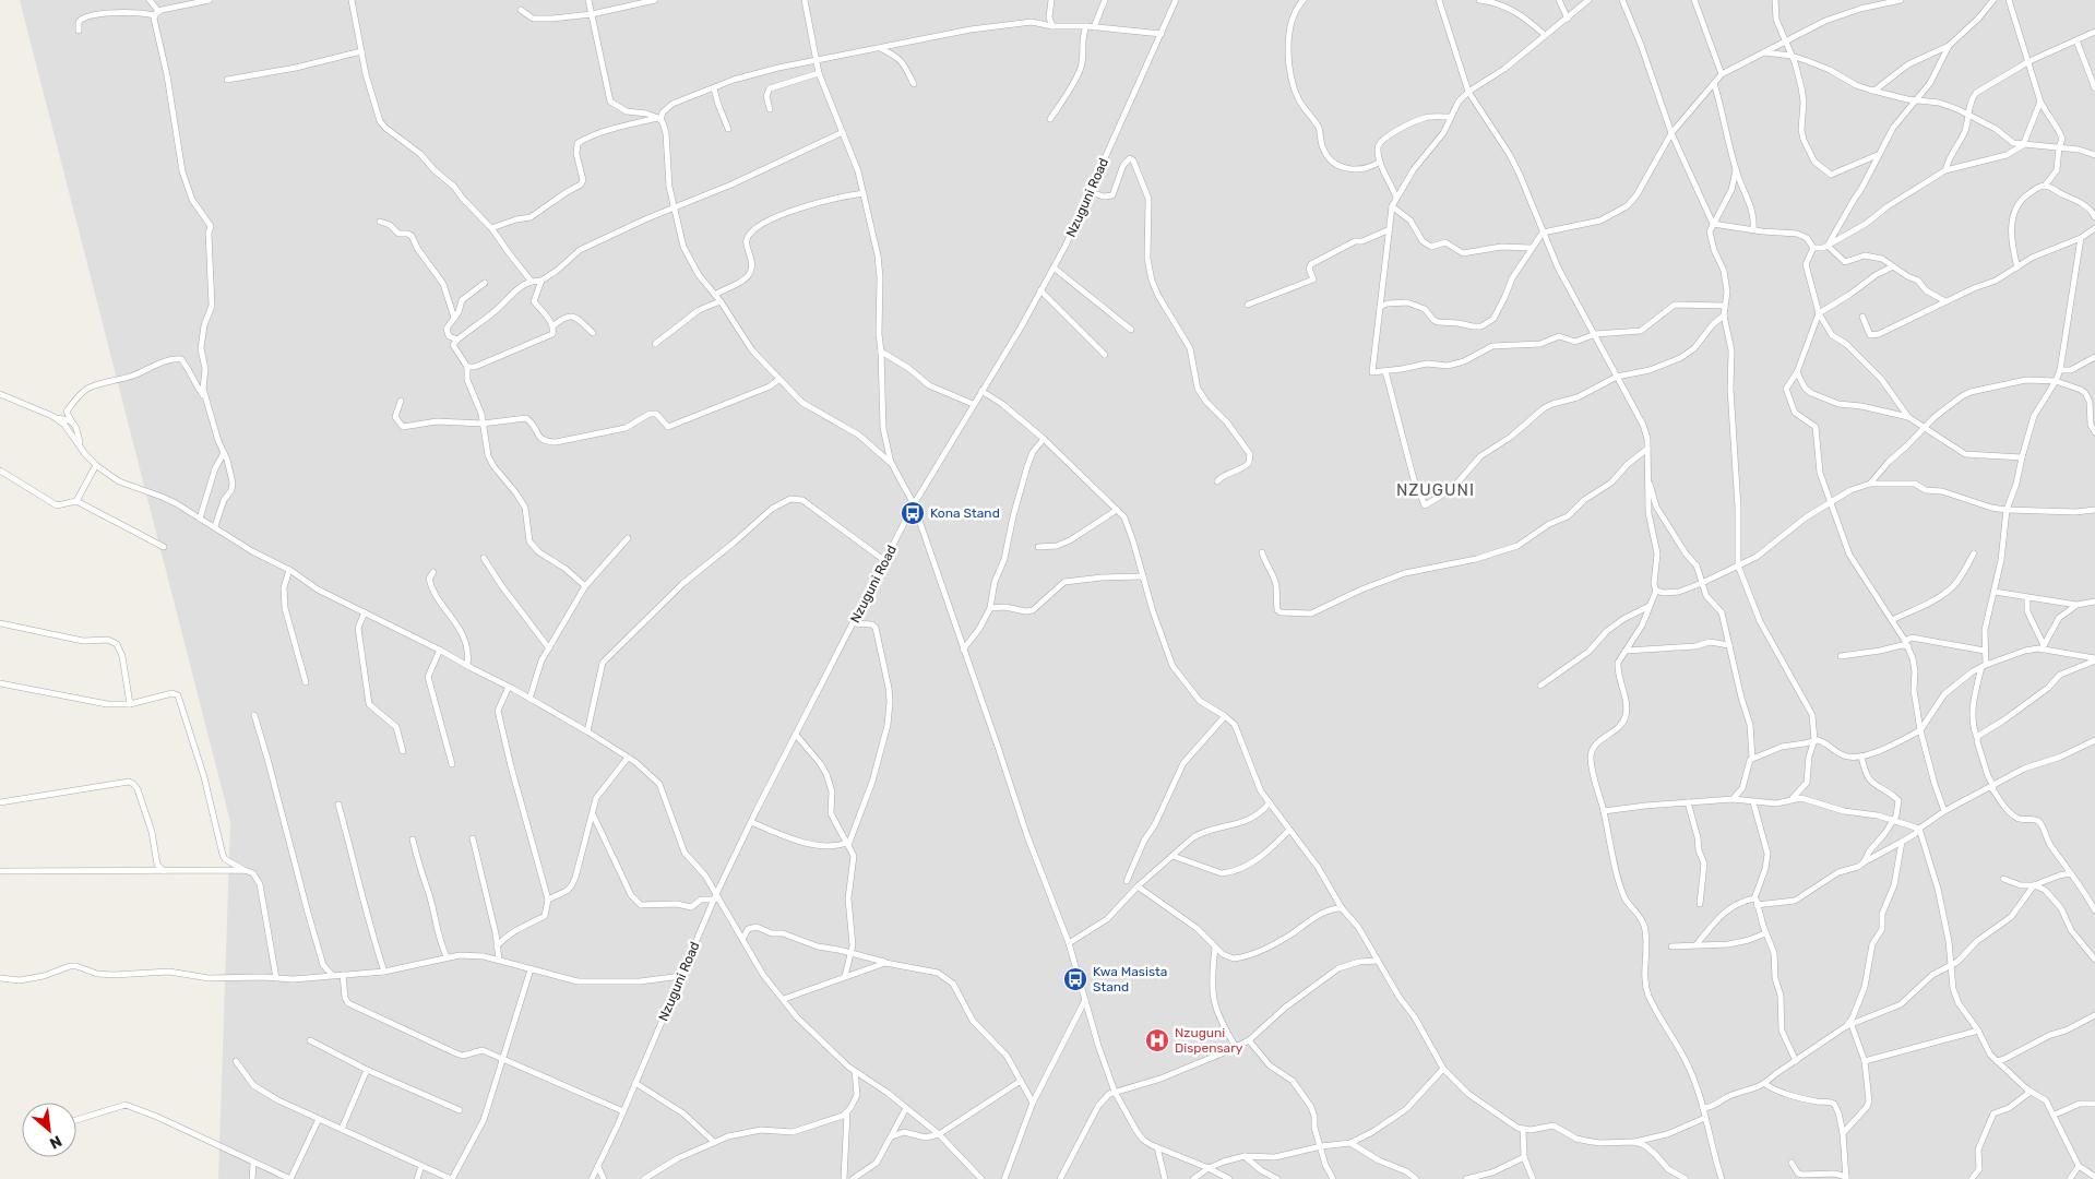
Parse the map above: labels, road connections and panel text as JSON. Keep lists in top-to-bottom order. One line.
{"streets":{"street":["Nzuguni Road"]},"districts":["NZUGUNI"],"places":{"bus stop":["Kona Stand","Kwa Masista Stand"],"hospital":["Nzuguni Dispensary"]},"north":"bottom right"}
